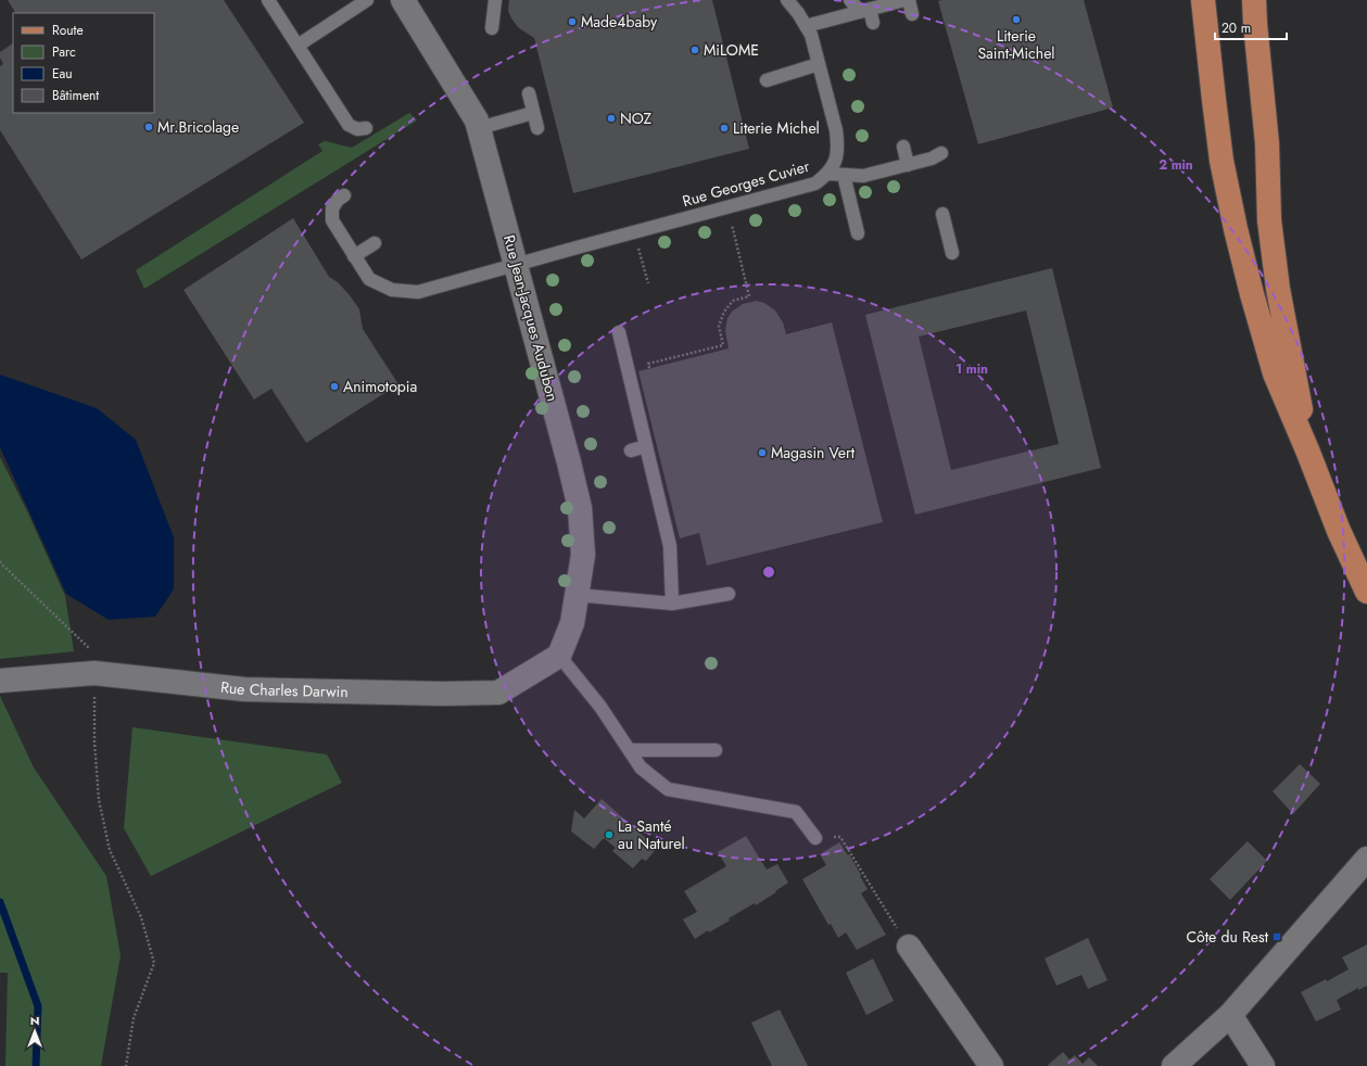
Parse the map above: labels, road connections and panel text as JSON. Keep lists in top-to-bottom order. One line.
{"streets":{"street":["Rue Jean-Jacques Audubon","Rue Charles Darwin"],"lane":["Rue Georges Cuvier"]},"crossings":[["Rue Georges Cuvier","Rue Jean-Jacques Audubon"],["Rue Jean-Jacques Audubon","Rue Charles Darwin"]],"places":{"other":["Literie Saint-Michel","Made4baby","MiLOME","NOZ","Mr.Bricolage","Literie Michel","Animotopia","Magasin Vert","La Santé au Naturel"],"transit":["Côte du Rest"]},"legend":["Route","Parc","Eau","Bâtiment"],"scale_bar":"20 m","north":"top","rings":["2 min","1 min"]}
